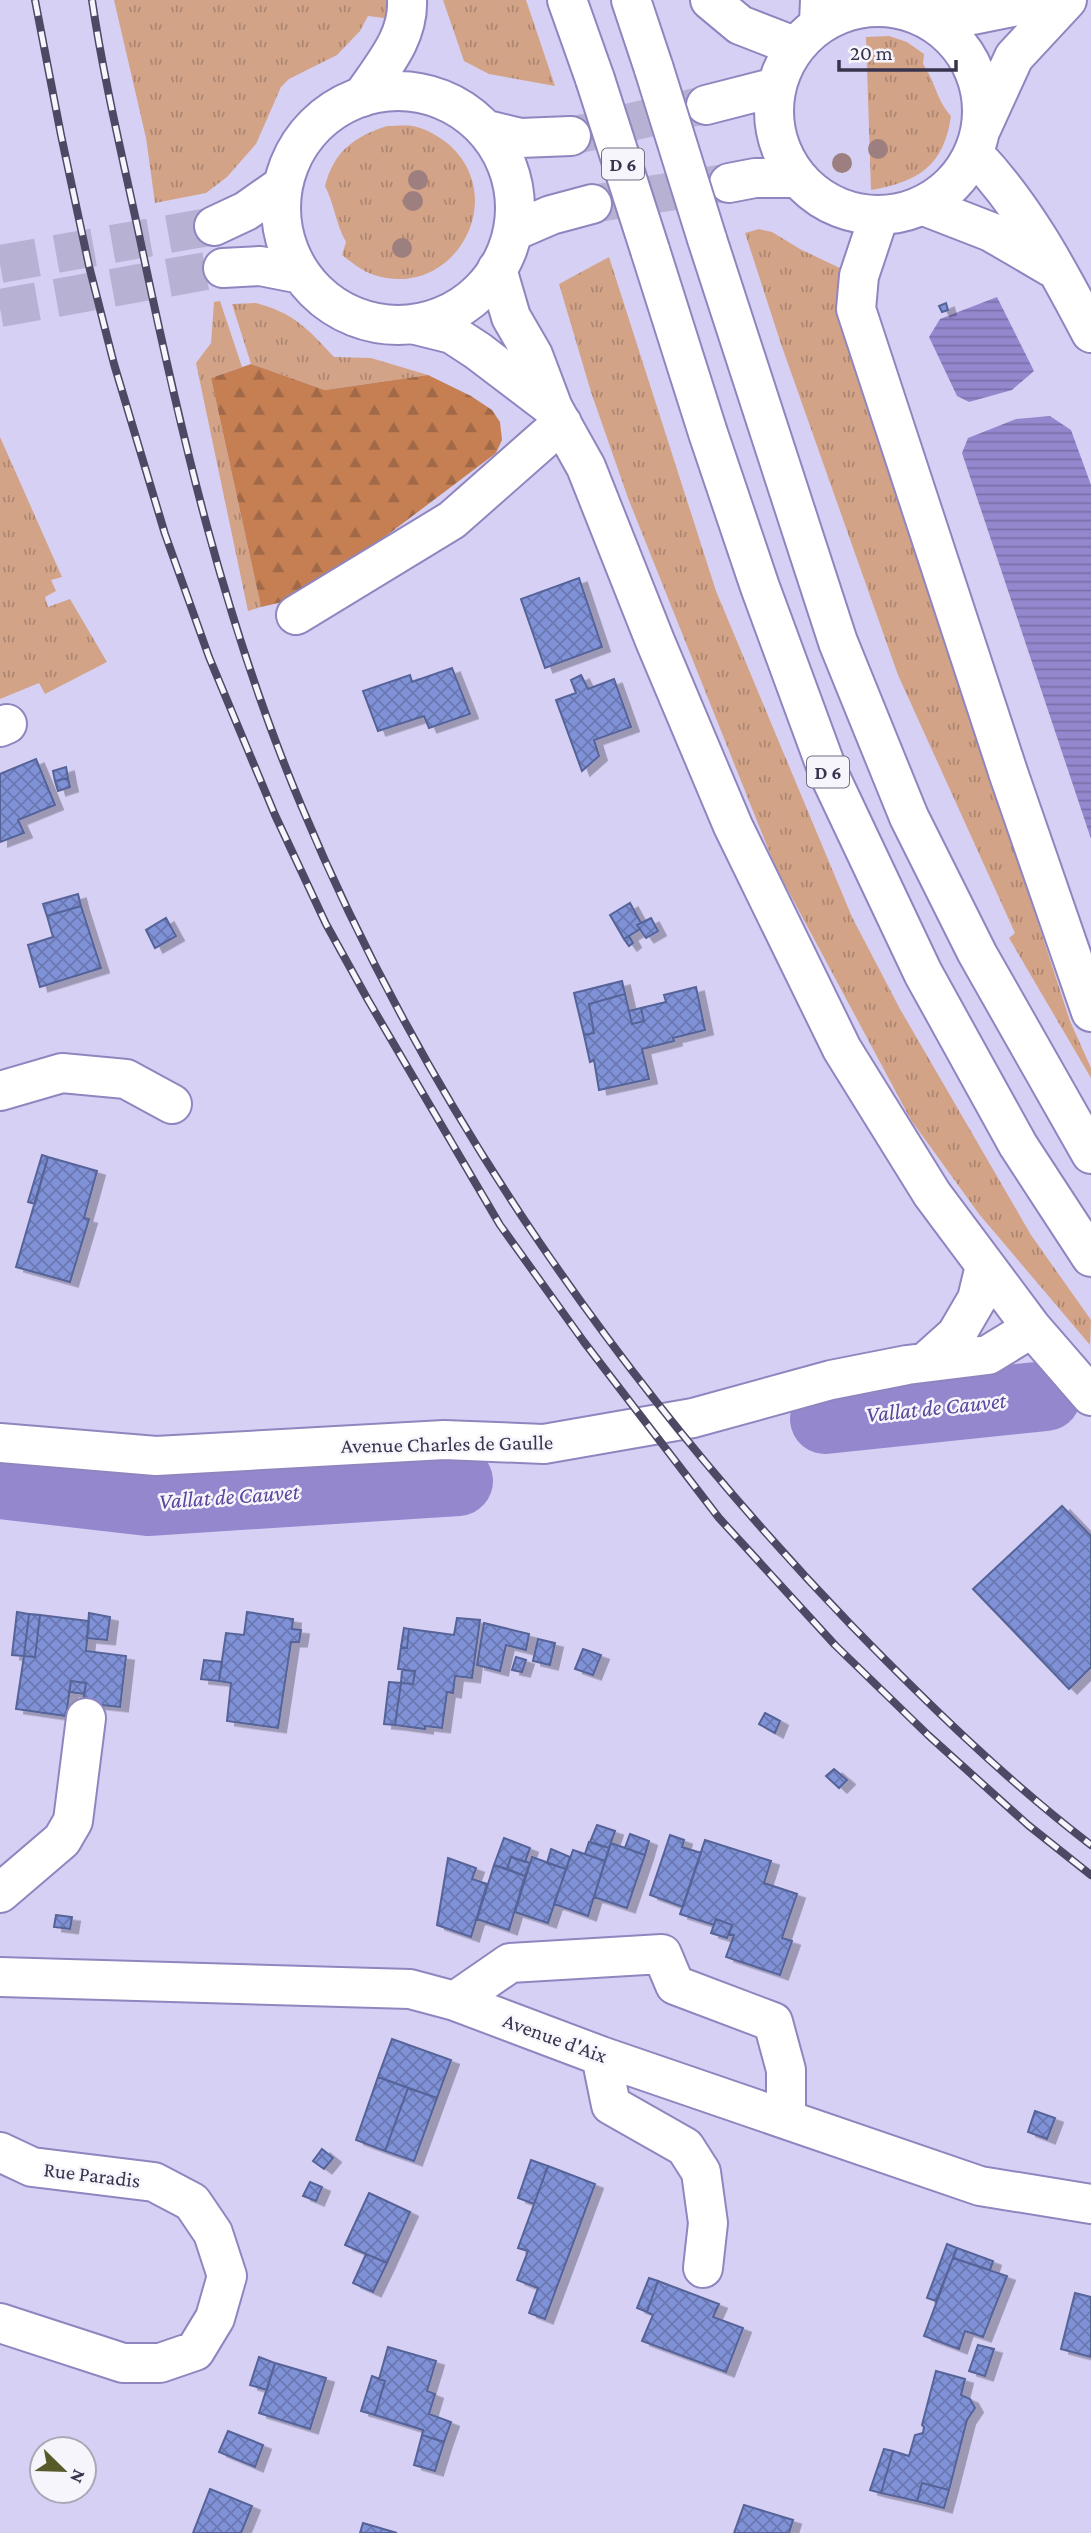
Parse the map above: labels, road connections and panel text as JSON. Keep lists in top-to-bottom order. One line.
{"streets":{"main road":["D 6","Avenue Charles de Gaulle","Avenue d'Aix","Rue Paradis"]},"water":["Vallat de Cauvet"],"scale_bar":"20 m","north":"bottom right"}
